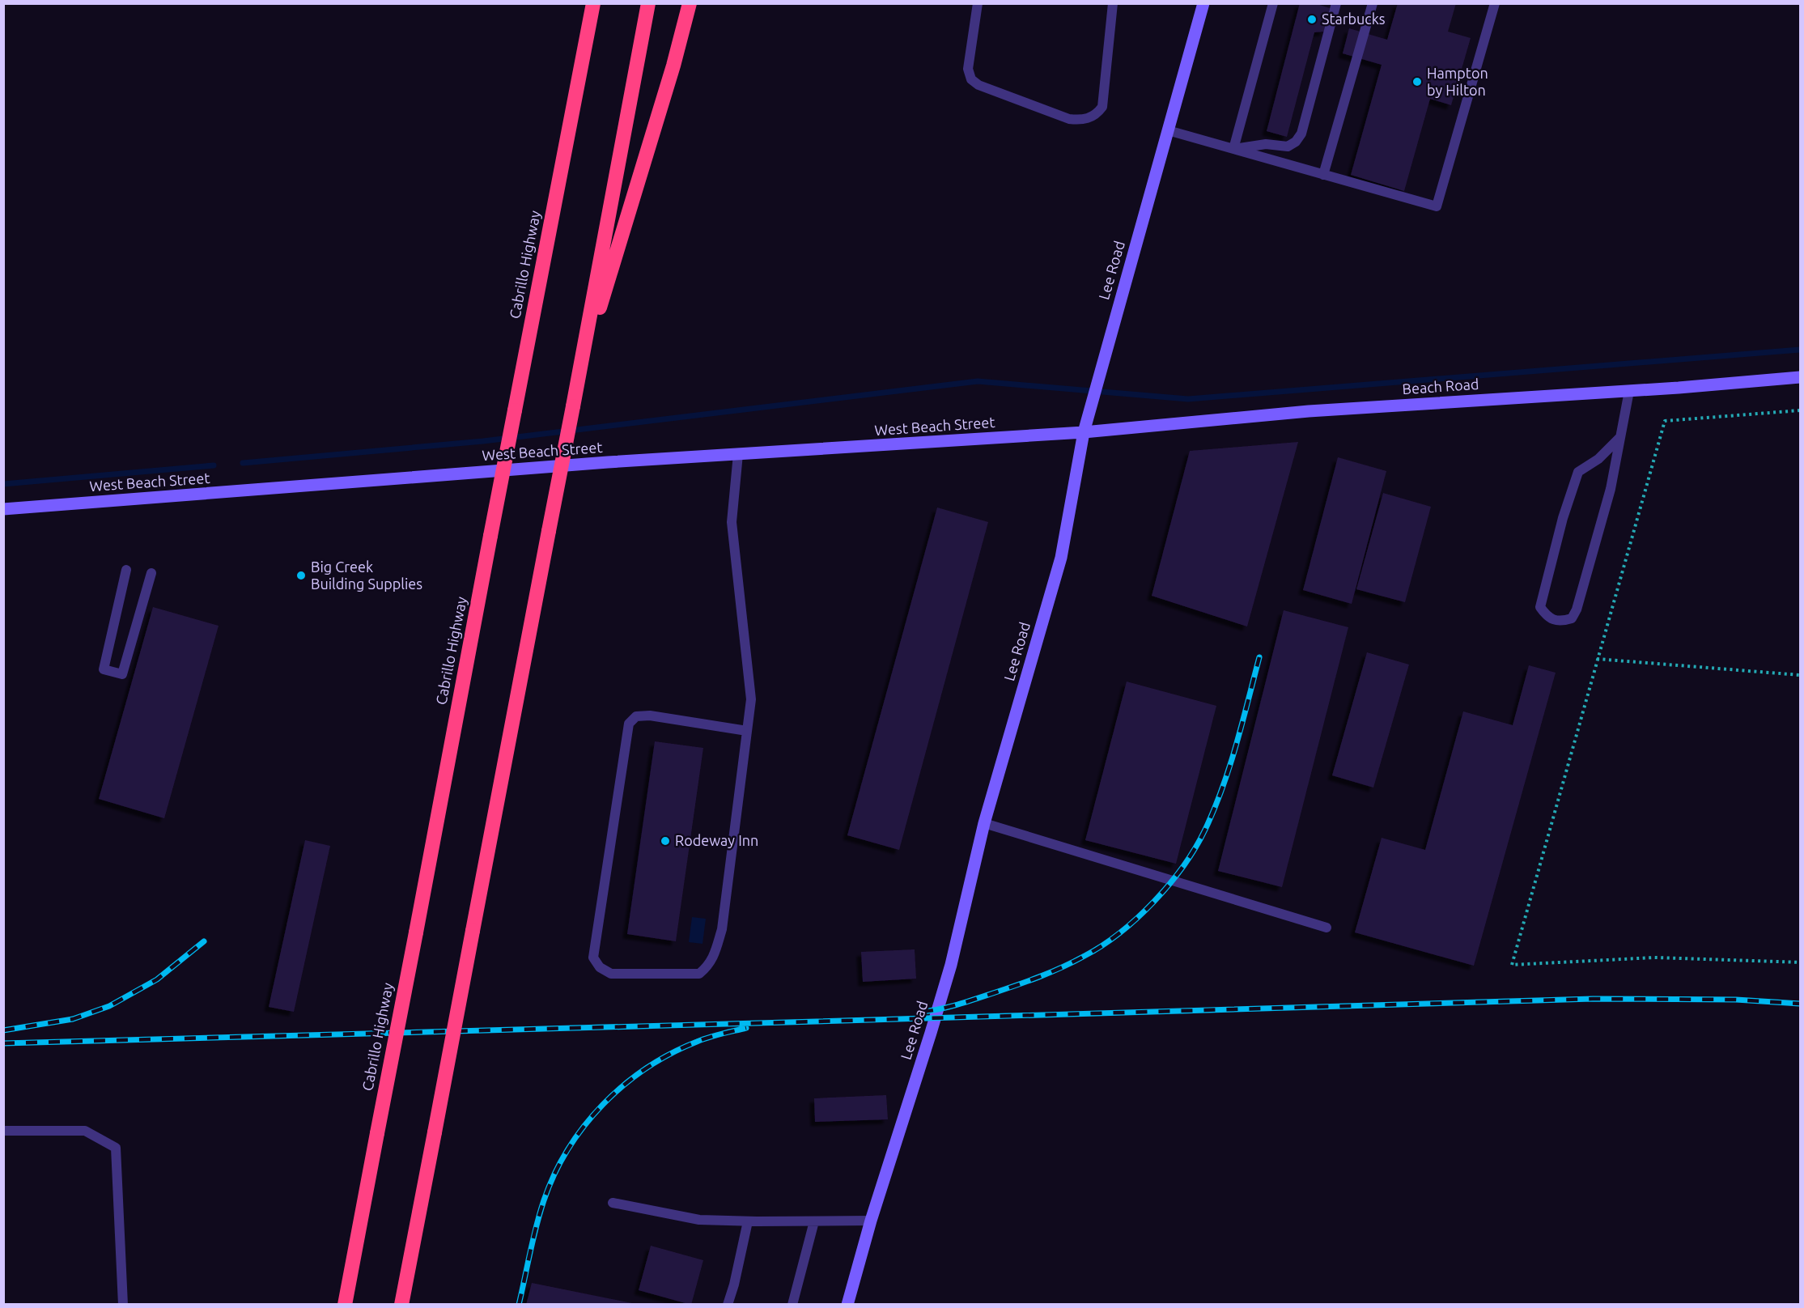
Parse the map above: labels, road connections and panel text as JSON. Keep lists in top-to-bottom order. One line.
{"streets":{"highway":["Cabrillo Highway"],"main road":["Lee Road","Beach Road","West Beach Street"]},"crossings":[["Lee Road","Beach Road"],["Lee Road","West Beach Street"],["Beach Road","West Beach Street"]],"places":["Starbucks","Hampton by Hilton","Big Creek Building Supplies","Rodeway Inn"]}
